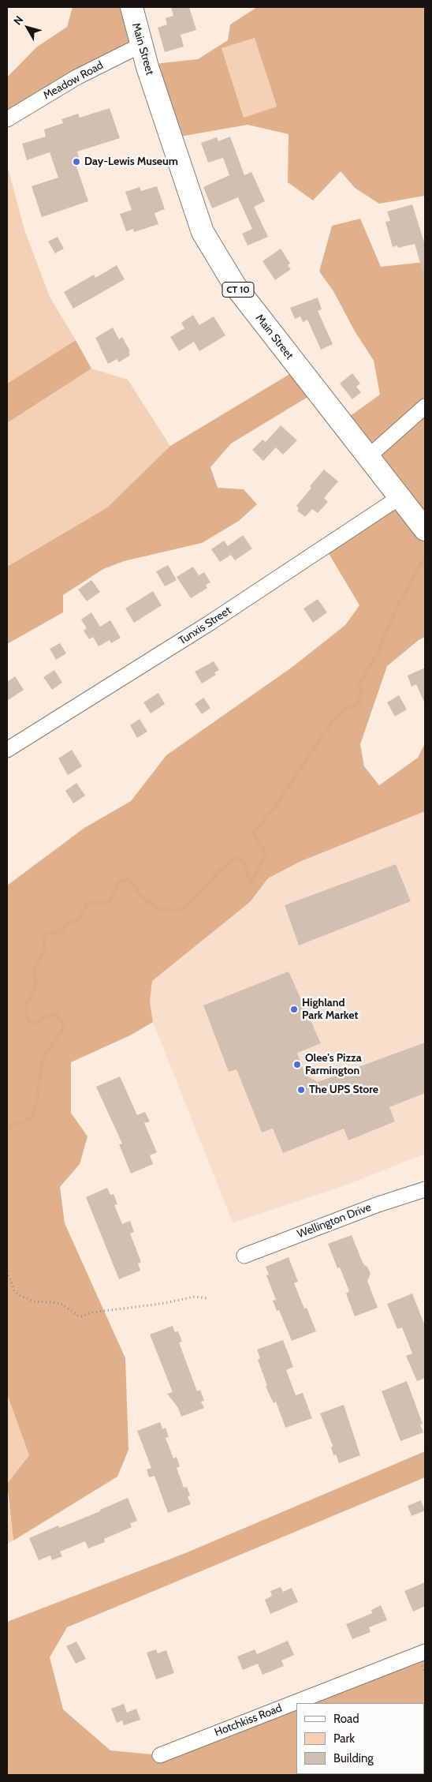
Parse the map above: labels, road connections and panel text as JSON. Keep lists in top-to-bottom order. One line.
{"streets":{"highway":["Main Street","CT 10"],"street":["Meadow Road","Tunxis Street","Wellington Drive","Hotchkiss Road"]},"crossings":[["Main Street","Meadow Road"],["Main Street","Tunxis Street"]],"places":["Day-Lewis Museum","Highland Park Market","Olee's Pizza Farmington","The UPS Store"],"legend":["Road","Park","Building"],"north":"top left"}
